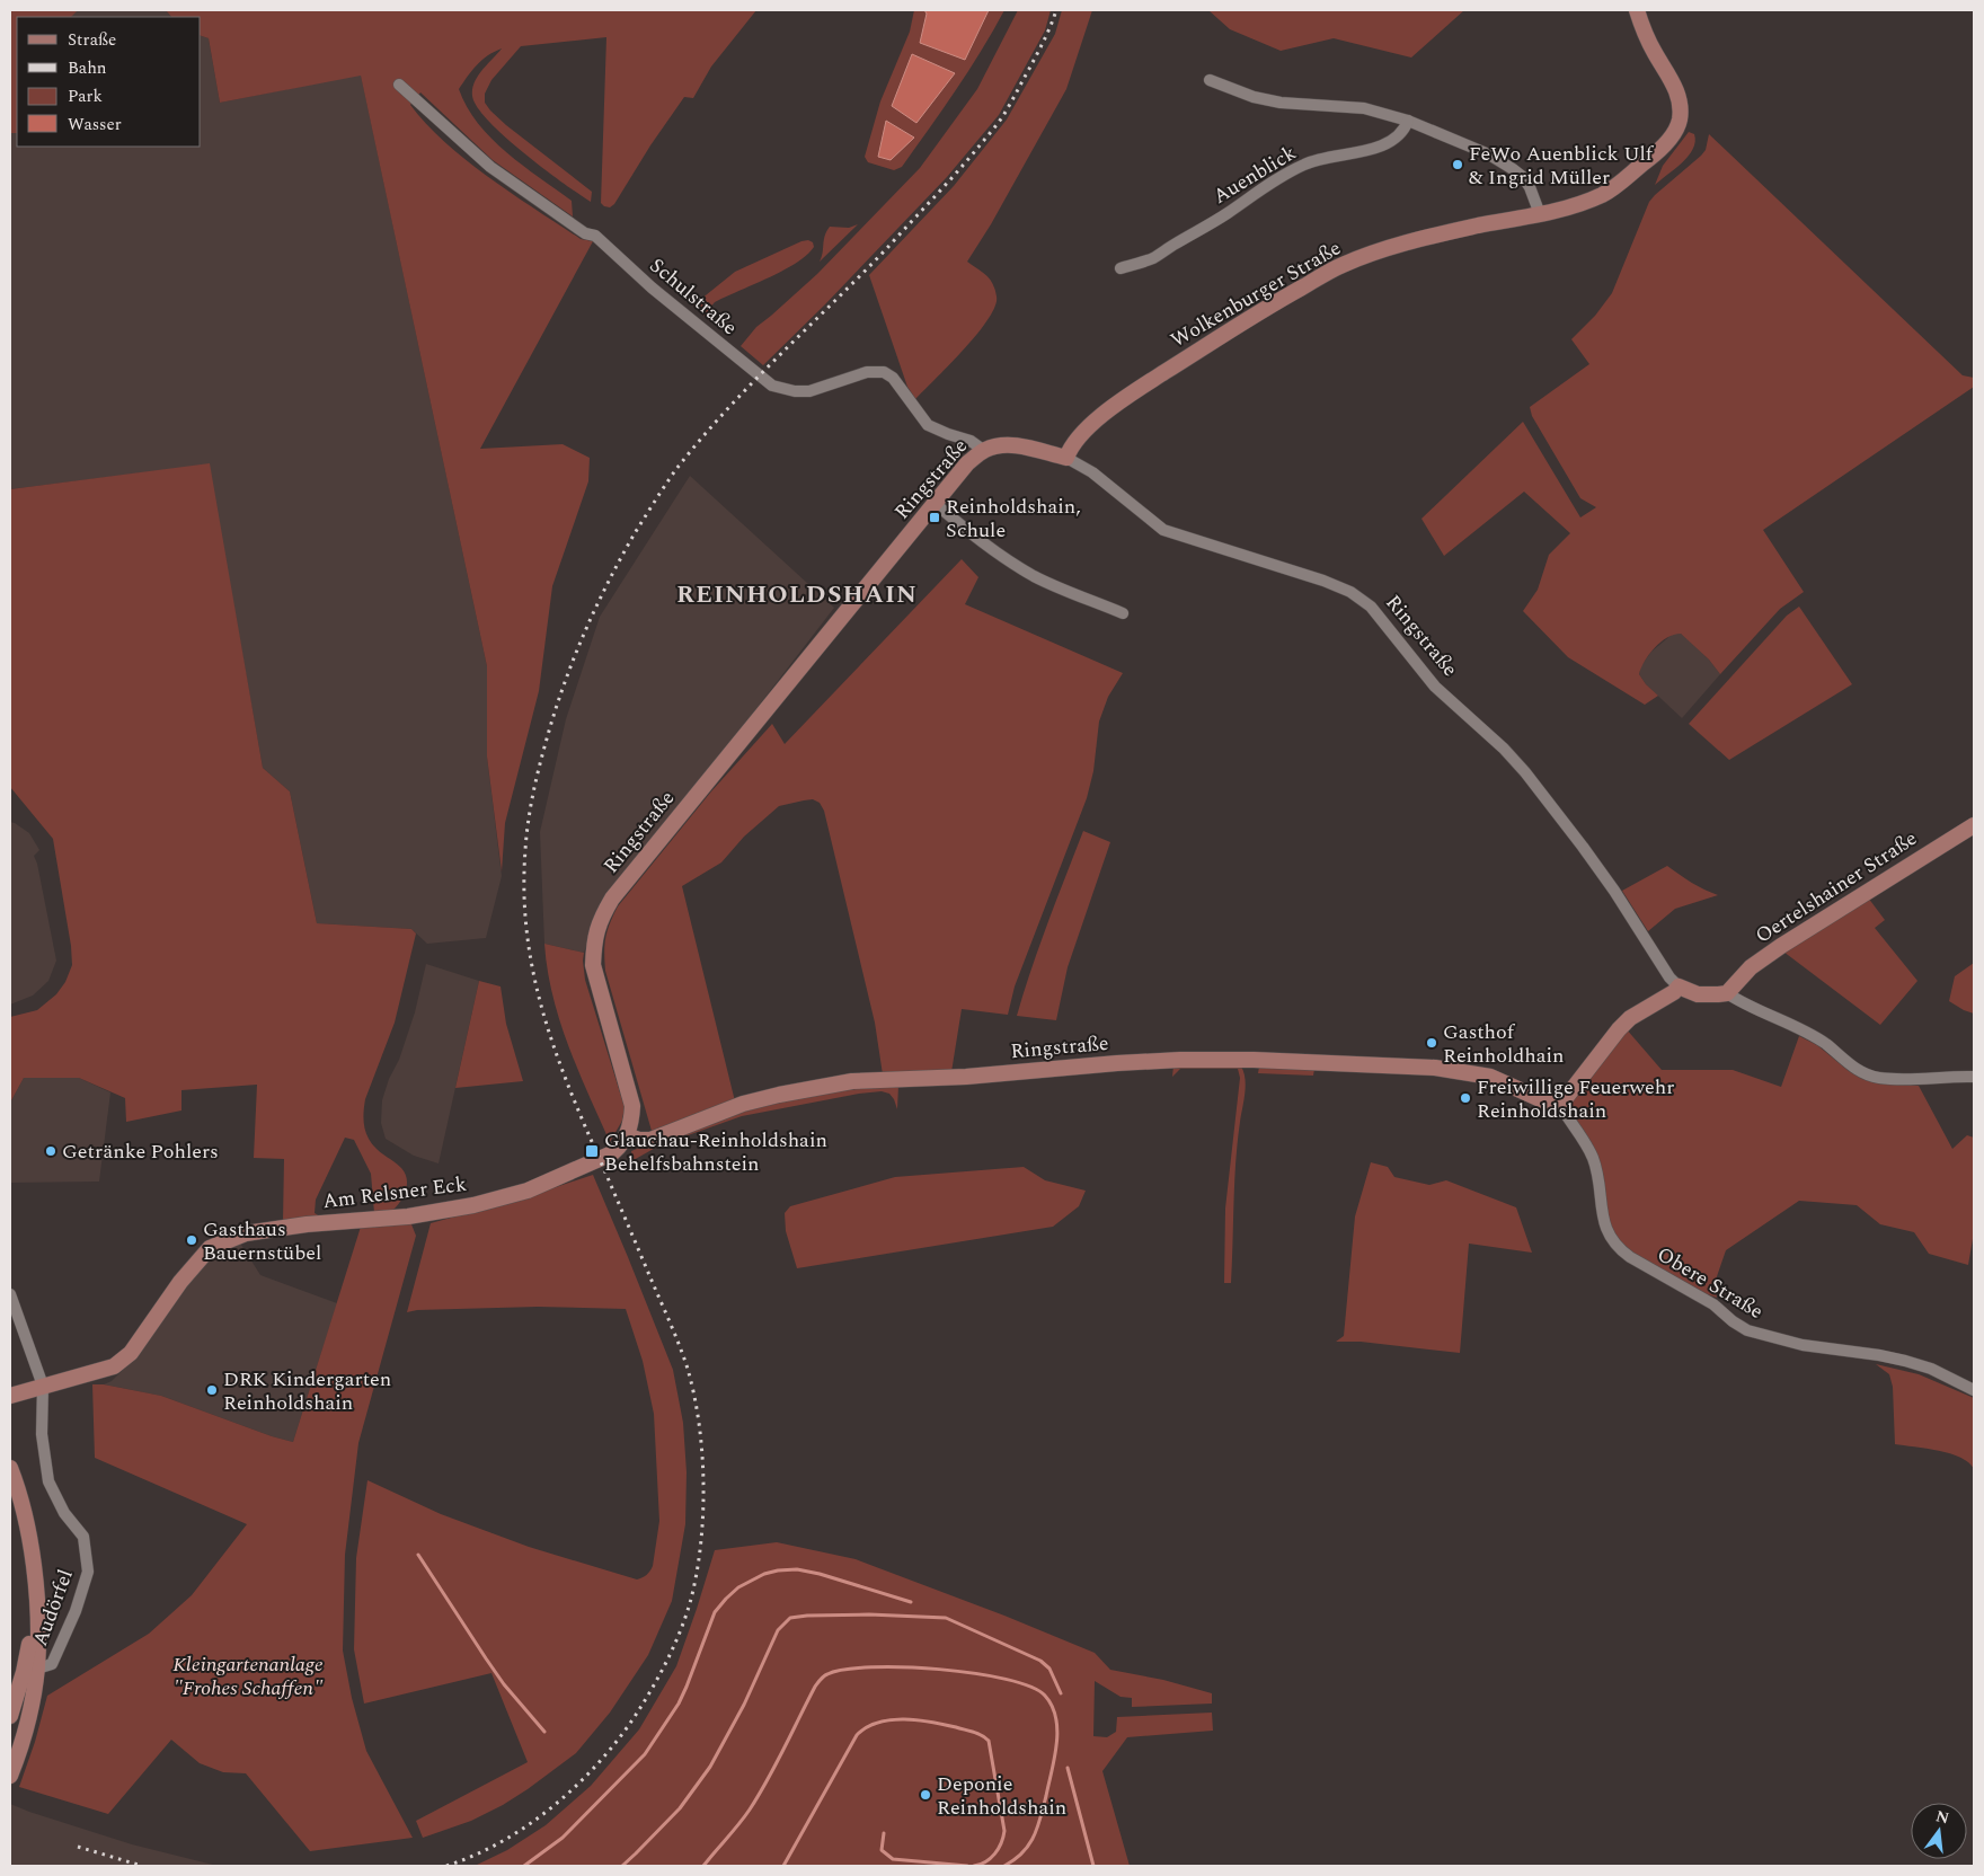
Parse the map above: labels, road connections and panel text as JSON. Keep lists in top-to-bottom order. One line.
{"streets":{"street":["Auenblick","Wolkenburger Straße","Schulstraße","Ringstraße","Oertelshainer Straße","Am Relsner Eck","Obere Straße","Audörfel"]},"crossings":[["Wolkenburger Straße","Ringstraße"],["Schulstraße","Ringstraße"],["Ringstraße","Am Relsner Eck"],["Ringstraße","Obere Straße"],["Am Relsner Eck","Audörfel"]],"districts":["REINHOLDSHAIN"],"parks":["Kleingartenanlage \"Frohes Schaffen\""],"places":{"other":["FeWo Auenblick Ulf & Ingrid Müller","Gasthof Reinholdhain","Freiwillige Feuerwehr Reinholdshain","Getränke Pohlers","Gasthaus Bauernstübel","DRK Kindergarten Reinholdshain","Deponie Reinholdshain"],"transit":["Reinholdshain, Schule","Glauchau-Reinholdshain Behelfsbahnstein"]},"legend":["Straße","Bahn","Park","Wasser"],"north":"top"}
